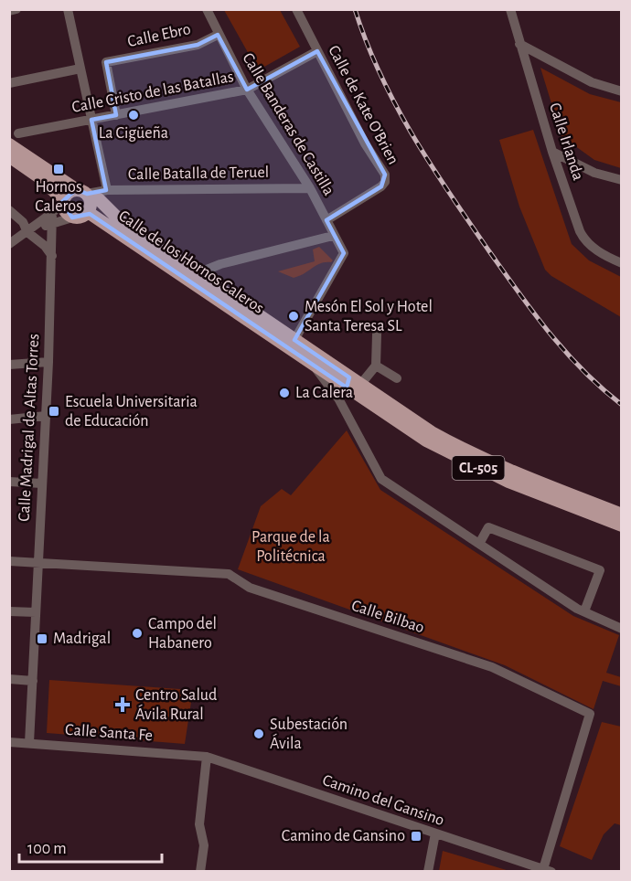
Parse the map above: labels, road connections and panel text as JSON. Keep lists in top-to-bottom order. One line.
{"streets":{"main road":["Calle de los Hornos Caleros","CL-505"],"street":["Calle Ebro","Calle Cristo de las Batallas","Calle de Kate O'Brien","Calle Banderas de Castilla","Calle Irlanda","Calle Batalla de Teruel","Calle Madrigal de Altas Torres","Calle Bilbao","Calle Santa Fe","Camino del Gansino"]},"crossings":[["Calle Ebro","Calle Cristo de las Batallas"],["Calle Ebro","Calle Banderas de Castilla"],["Calle Cristo de las Batallas","Calle de Kate O'Brien"],["Calle Cristo de las Batallas","Calle Banderas de Castilla"],["Calle Cristo de las Batallas","Calle de los Hornos Caleros"],["Calle de Kate O'Brien","Calle Banderas de Castilla"],["Calle Banderas de Castilla","Calle Batalla de Teruel"],["Calle Banderas de Castilla","Calle de los Hornos Caleros"],["Calle Batalla de Teruel","Calle de los Hornos Caleros"],["Calle Madrigal de Altas Torres","Calle Bilbao"],["Calle Madrigal de Altas Torres","Calle Santa Fe"],["Calle Bilbao","Camino del Gansino"],["Calle Santa Fe","Camino del Gansino"]],"parks":["Parque de la Politécnica"],"places":{"other":["La Cigüeña","Mesón El Sol y Hotel Santa Teresa SL","La Calera","Campo del Habanero","Subestación Ávila"],"transit":["Hornos Caleros","Escuela Universitaria de Educación","Madrigal","Camino de Gansino"],"health":["Centro Salud Ávila Rural"]},"scale_bar":"100 m"}
